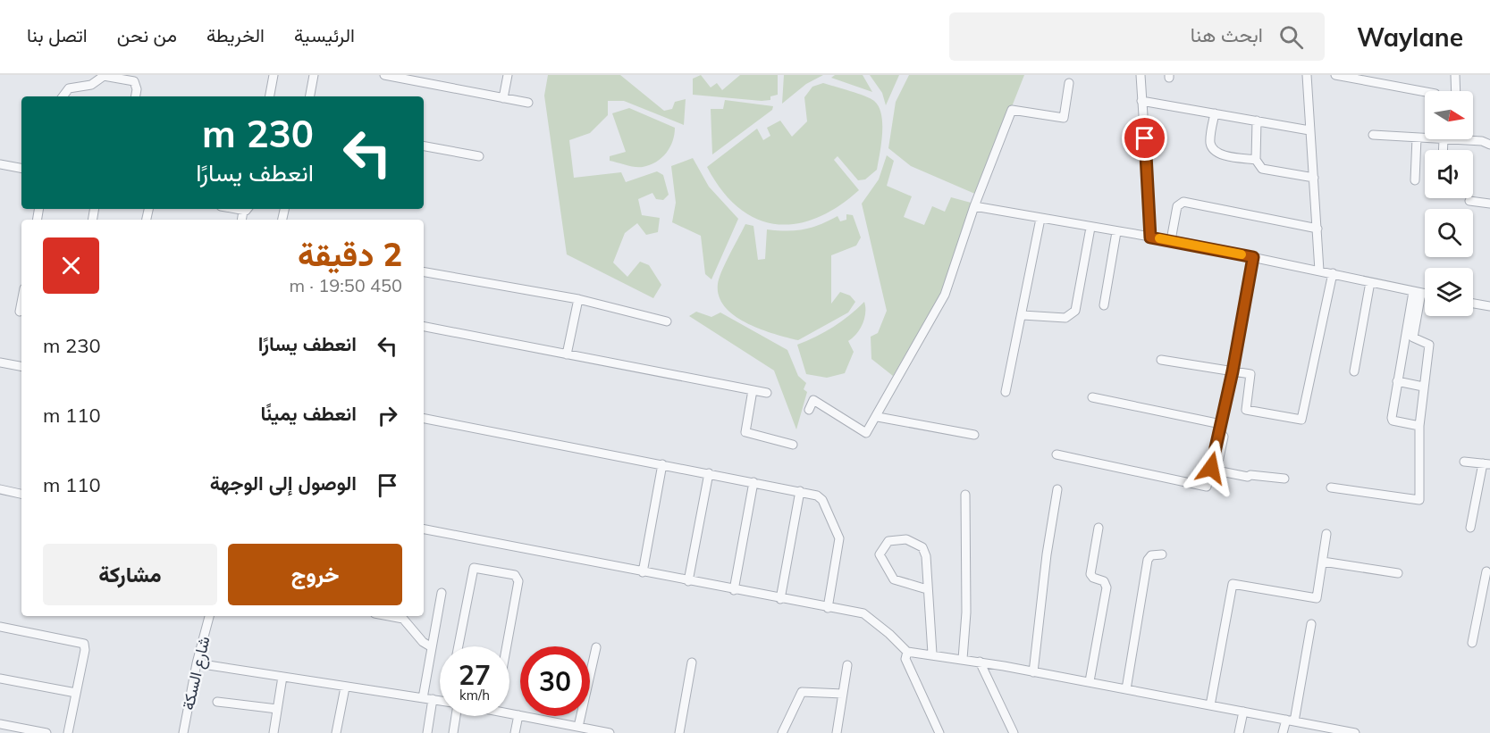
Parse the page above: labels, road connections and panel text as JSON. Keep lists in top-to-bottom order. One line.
{"streets":{"street":["شارع السكة"]},"north":"right","page":{"header":"Waylane","search":"ابحث هنا","nav":["الرئيسية","الخريطة","من نحن","اتصل بنا"],"turn":["230 m","انعطف يسارًا"],"heading":["2 دقيقة","450 m · 19:50"],"list":[{"name":"انعطف يسارًا","value":"230 m"},{"name":"انعطف يمينًا","value":"110 m"},{"name":"الوصول إلى الوجهة","value":"110 m"}],"buttons":["خروج","مشاركة"],"speed":"27 km/h","limit":"30"}}
